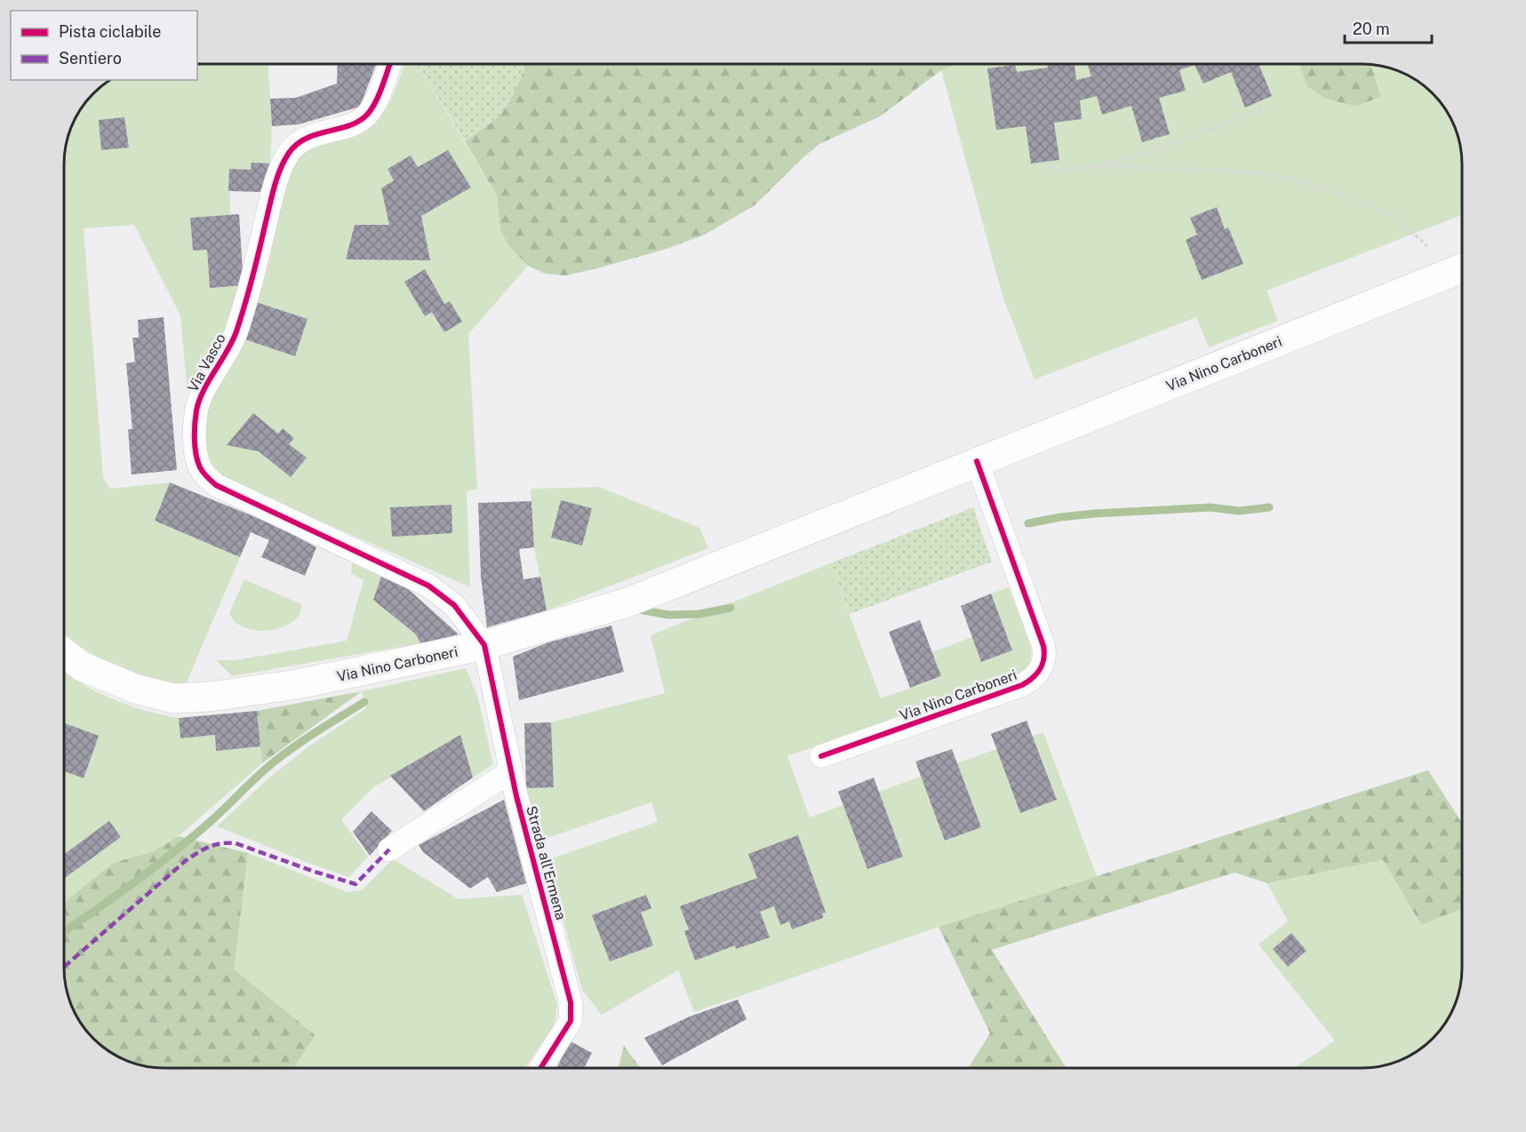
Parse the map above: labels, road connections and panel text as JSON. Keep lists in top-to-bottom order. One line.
{"streets":{"main road":["Via Nino Carboneri"],"street":["Via Vasco","Strada all'Ermena"]},"crossings":[["Via Vasco","Via Nino Carboneri"],["Via Vasco","Strada all'Ermena"],["Via Nino Carboneri","Strada all'Ermena"]],"legend":["Pista ciclabile","Sentiero"],"scale_bar":"20 m"}
